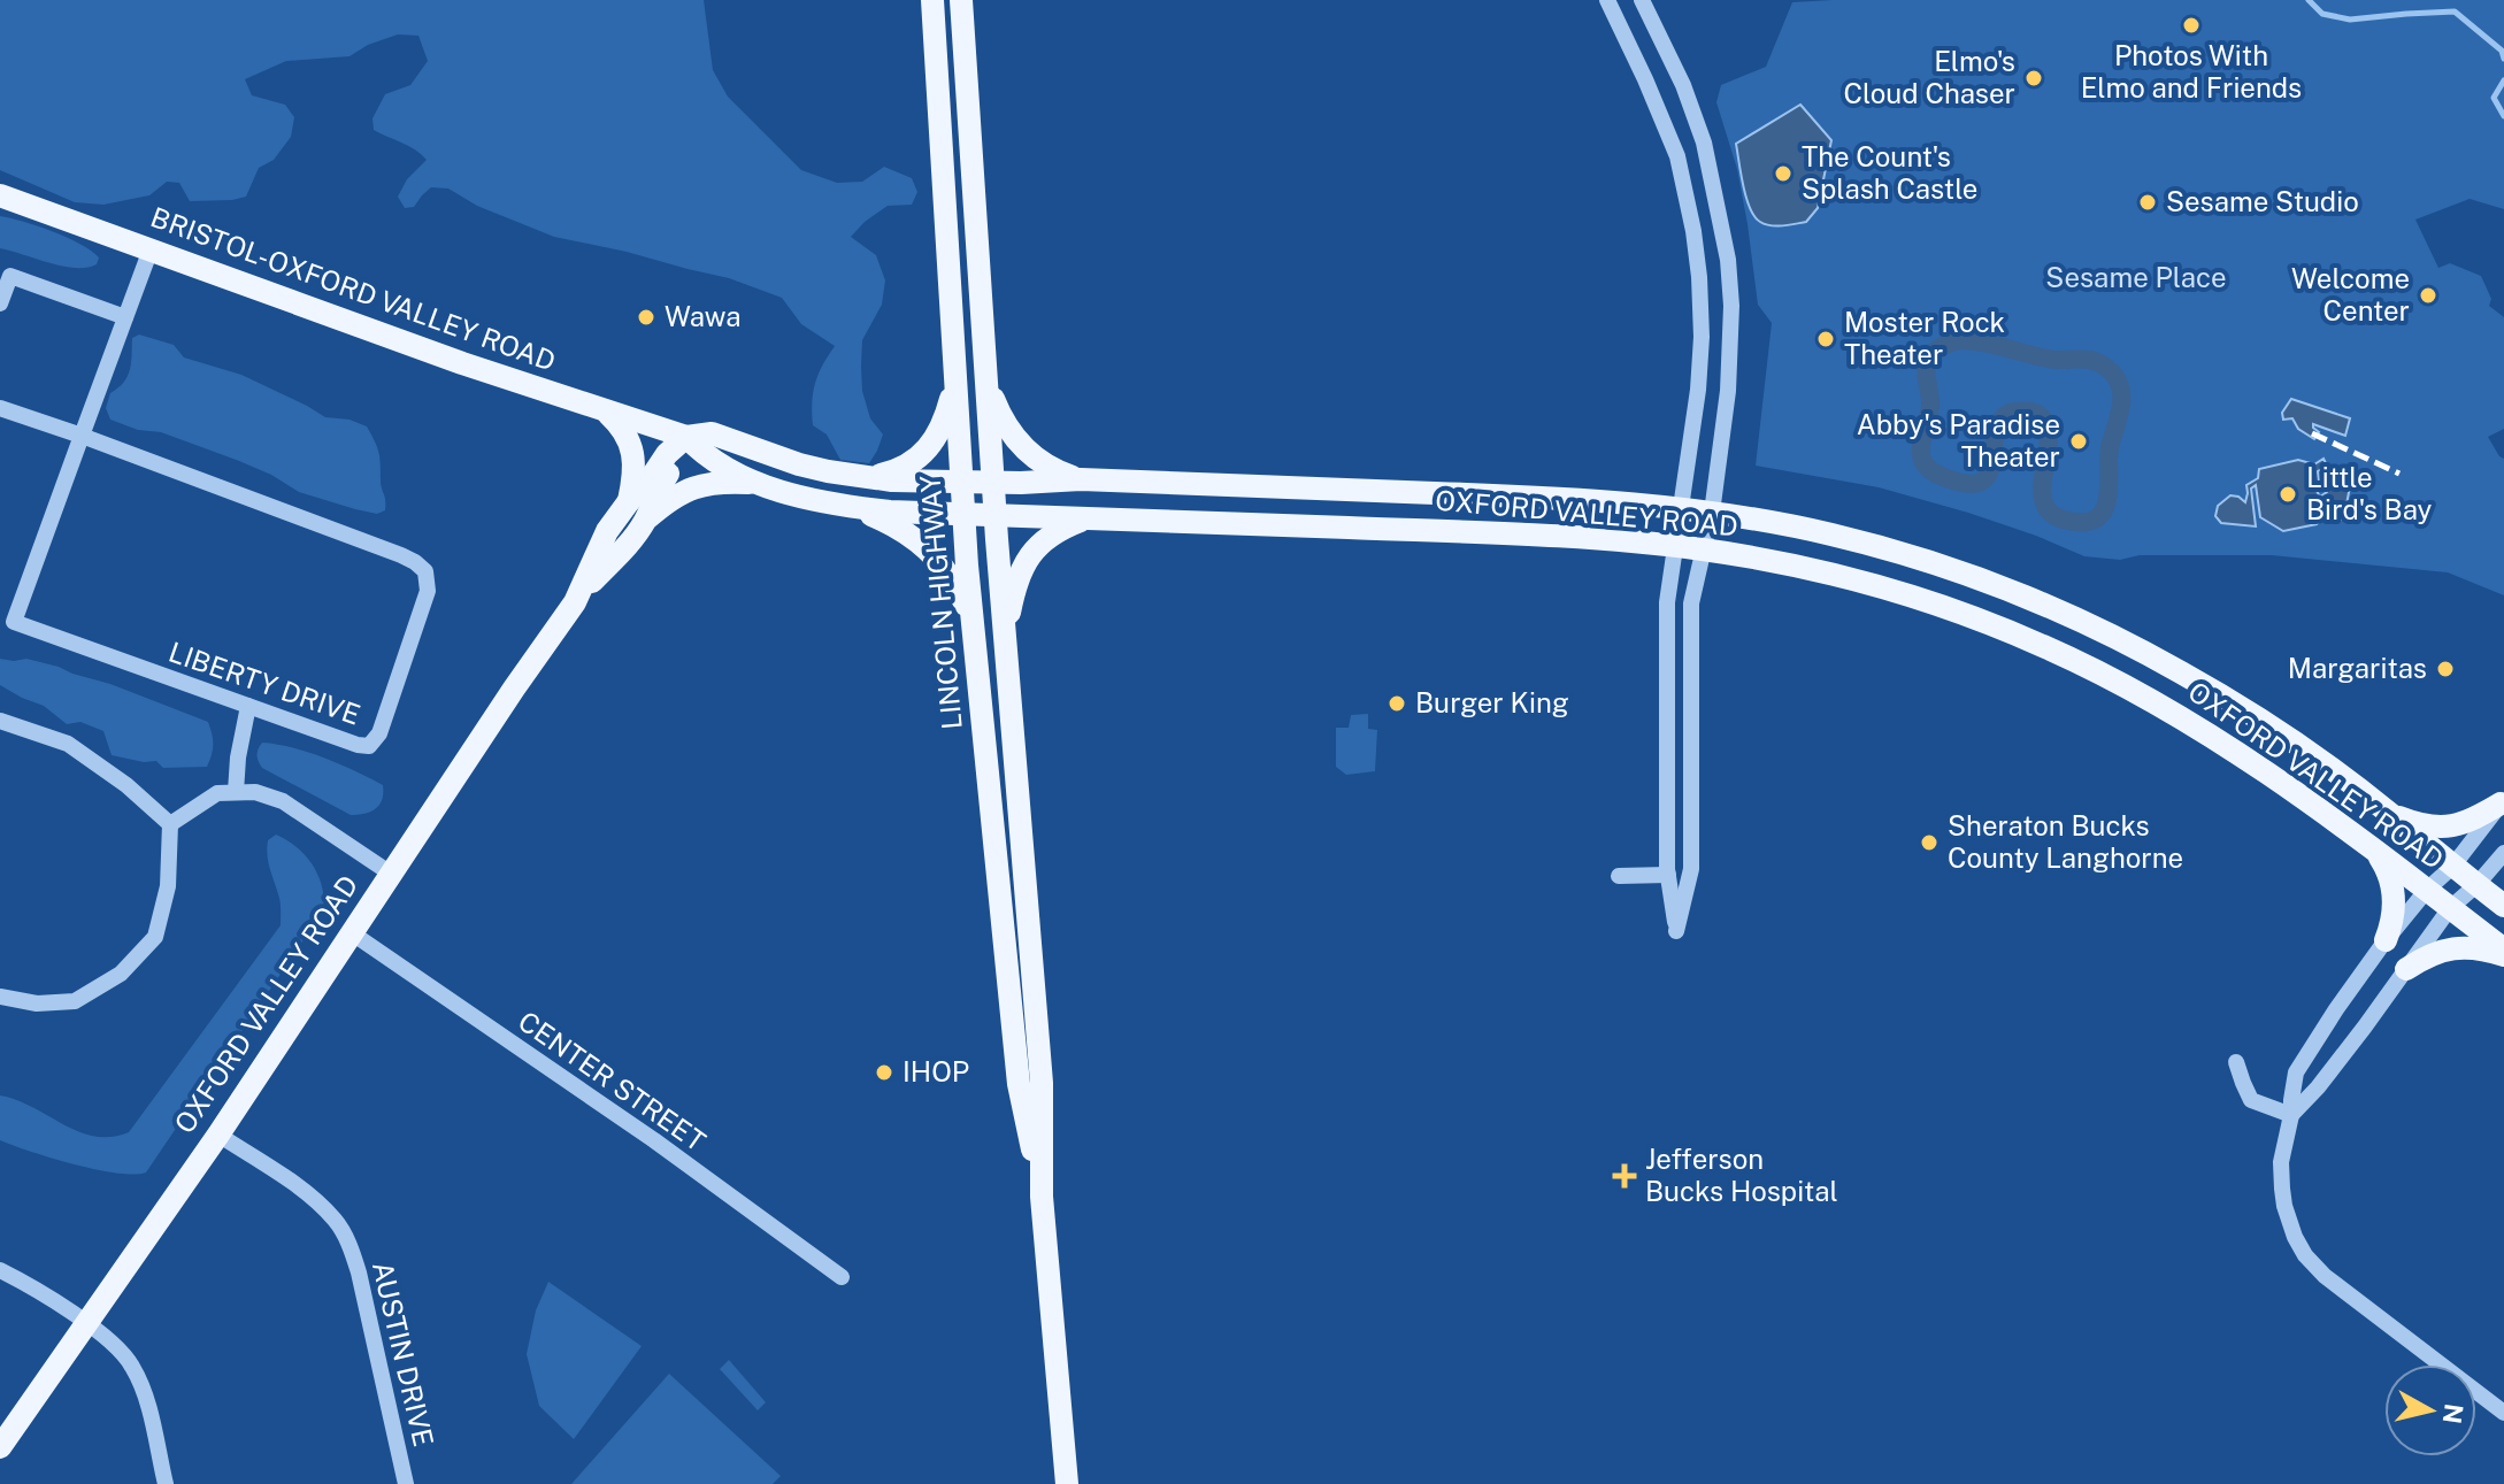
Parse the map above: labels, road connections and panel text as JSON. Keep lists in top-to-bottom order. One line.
{"streets":{"main road":["BRISTOL-OXFORD VALLEY ROAD","OXFORD VALLEY ROAD","LINCOLN HIGHWAY"],"street":["LIBERTY DRIVE","CENTER STREET","AUSTIN DRIVE"]},"crossings":[["BRISTOL-OXFORD VALLEY ROAD","OXFORD VALLEY ROAD"],["BRISTOL-OXFORD VALLEY ROAD","LIBERTY DRIVE"],["OXFORD VALLEY ROAD","LINCOLN HIGHWAY"],["OXFORD VALLEY ROAD","CENTER STREET"],["OXFORD VALLEY ROAD","AUSTIN DRIVE"]],"parks":["Sesame Place"],"places":{"other":["Photos With Elmo and Friends","Elmo's Cloud Chaser","The Count's Splash Castle","Sesame Studio","Welcome Center","Wawa","Moster Rock Theater","Abby's Paradise Theater","Little Bird's Bay","Margaritas","Burger King","Sheraton Bucks County Langhorne","IHOP"],"health":["Jefferson Bucks Hospital"]},"north":"right"}
